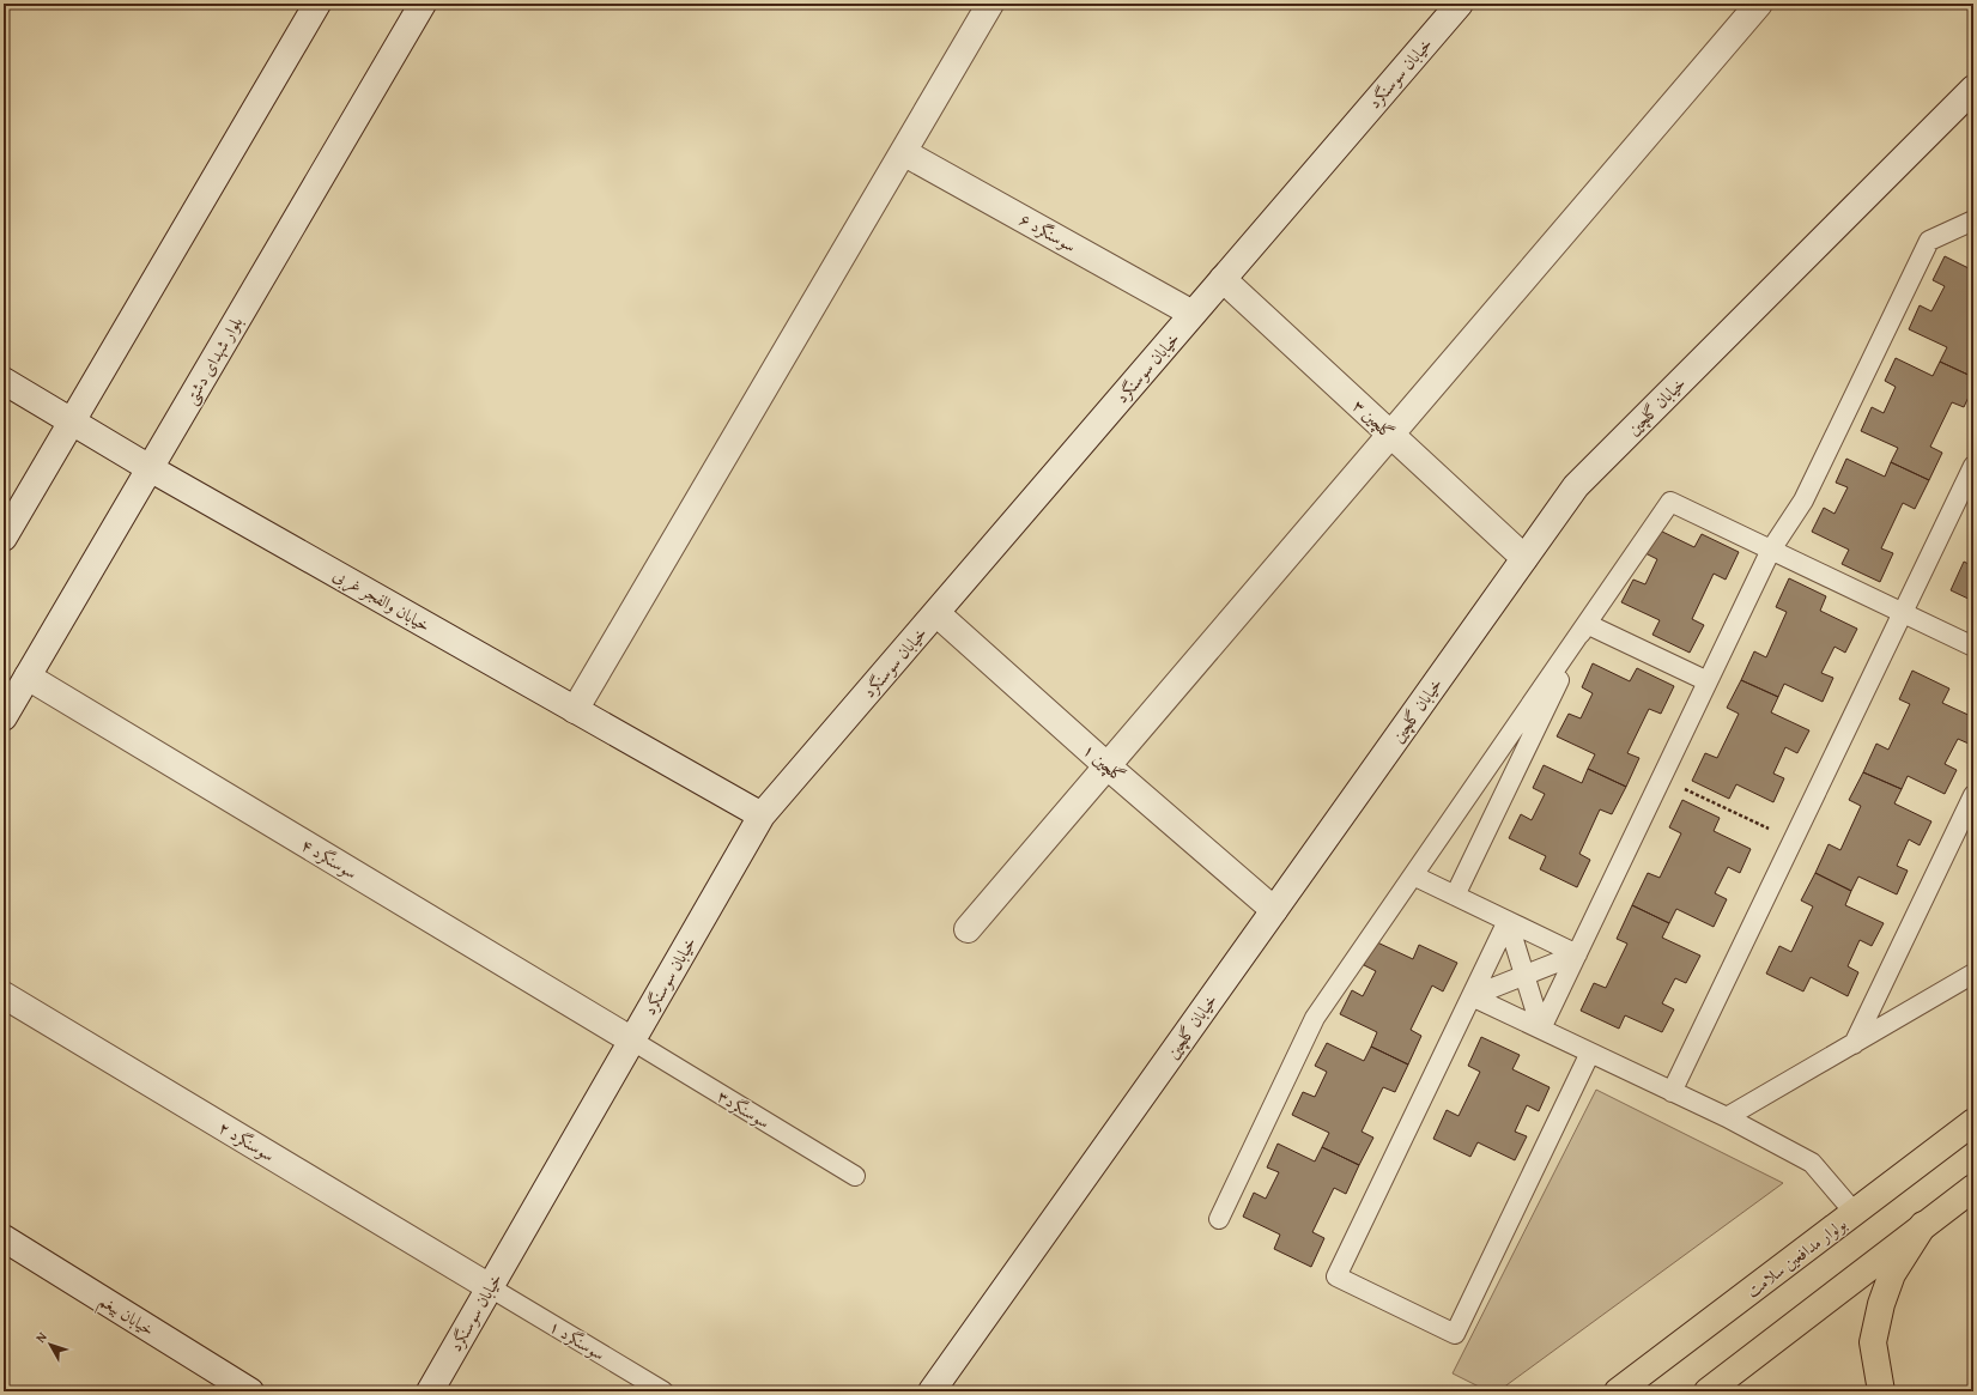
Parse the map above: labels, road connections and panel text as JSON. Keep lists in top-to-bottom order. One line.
{"streets":{"main road":["بولوار مدافعین سلامت"],"street":["خیابان سوسنگرد","سوسنگرد ۶","بلوار شهدای دشتی","خیابان گلچین","گلچین ۳","خیابان والفجر غربی","گلچین ۱","سوسنگرد ۴","سوسنگرد ۲","خیابان بیغم"],"lane":["سوسنگرد۳","سوسنگرد ۱"]},"crossings":[["خیابان سوسنگرد","سوسنگرد ۶"],["خیابان سوسنگرد","گلچین ۳"],["خیابان سوسنگرد","خیابان والفجر غربی"],["خیابان سوسنگرد","گلچین ۱"],["خیابان سوسنگرد","سوسنگرد ۴"],["خیابان سوسنگرد","سوسنگرد۳"],["خیابان سوسنگرد","سوسنگرد ۲"],["خیابان سوسنگرد","سوسنگرد ۱"],["بلوار شهدای دشتی","خیابان والفجر غربی"],["بلوار شهدای دشتی","سوسنگرد ۴"],["خیابان گلچین","گلچین ۳"],["خیابان گلچین","گلچین ۱"],["سوسنگرد ۴","سوسنگرد۳"],["سوسنگرد ۲","سوسنگرد ۱"]],"north":"top left"}
